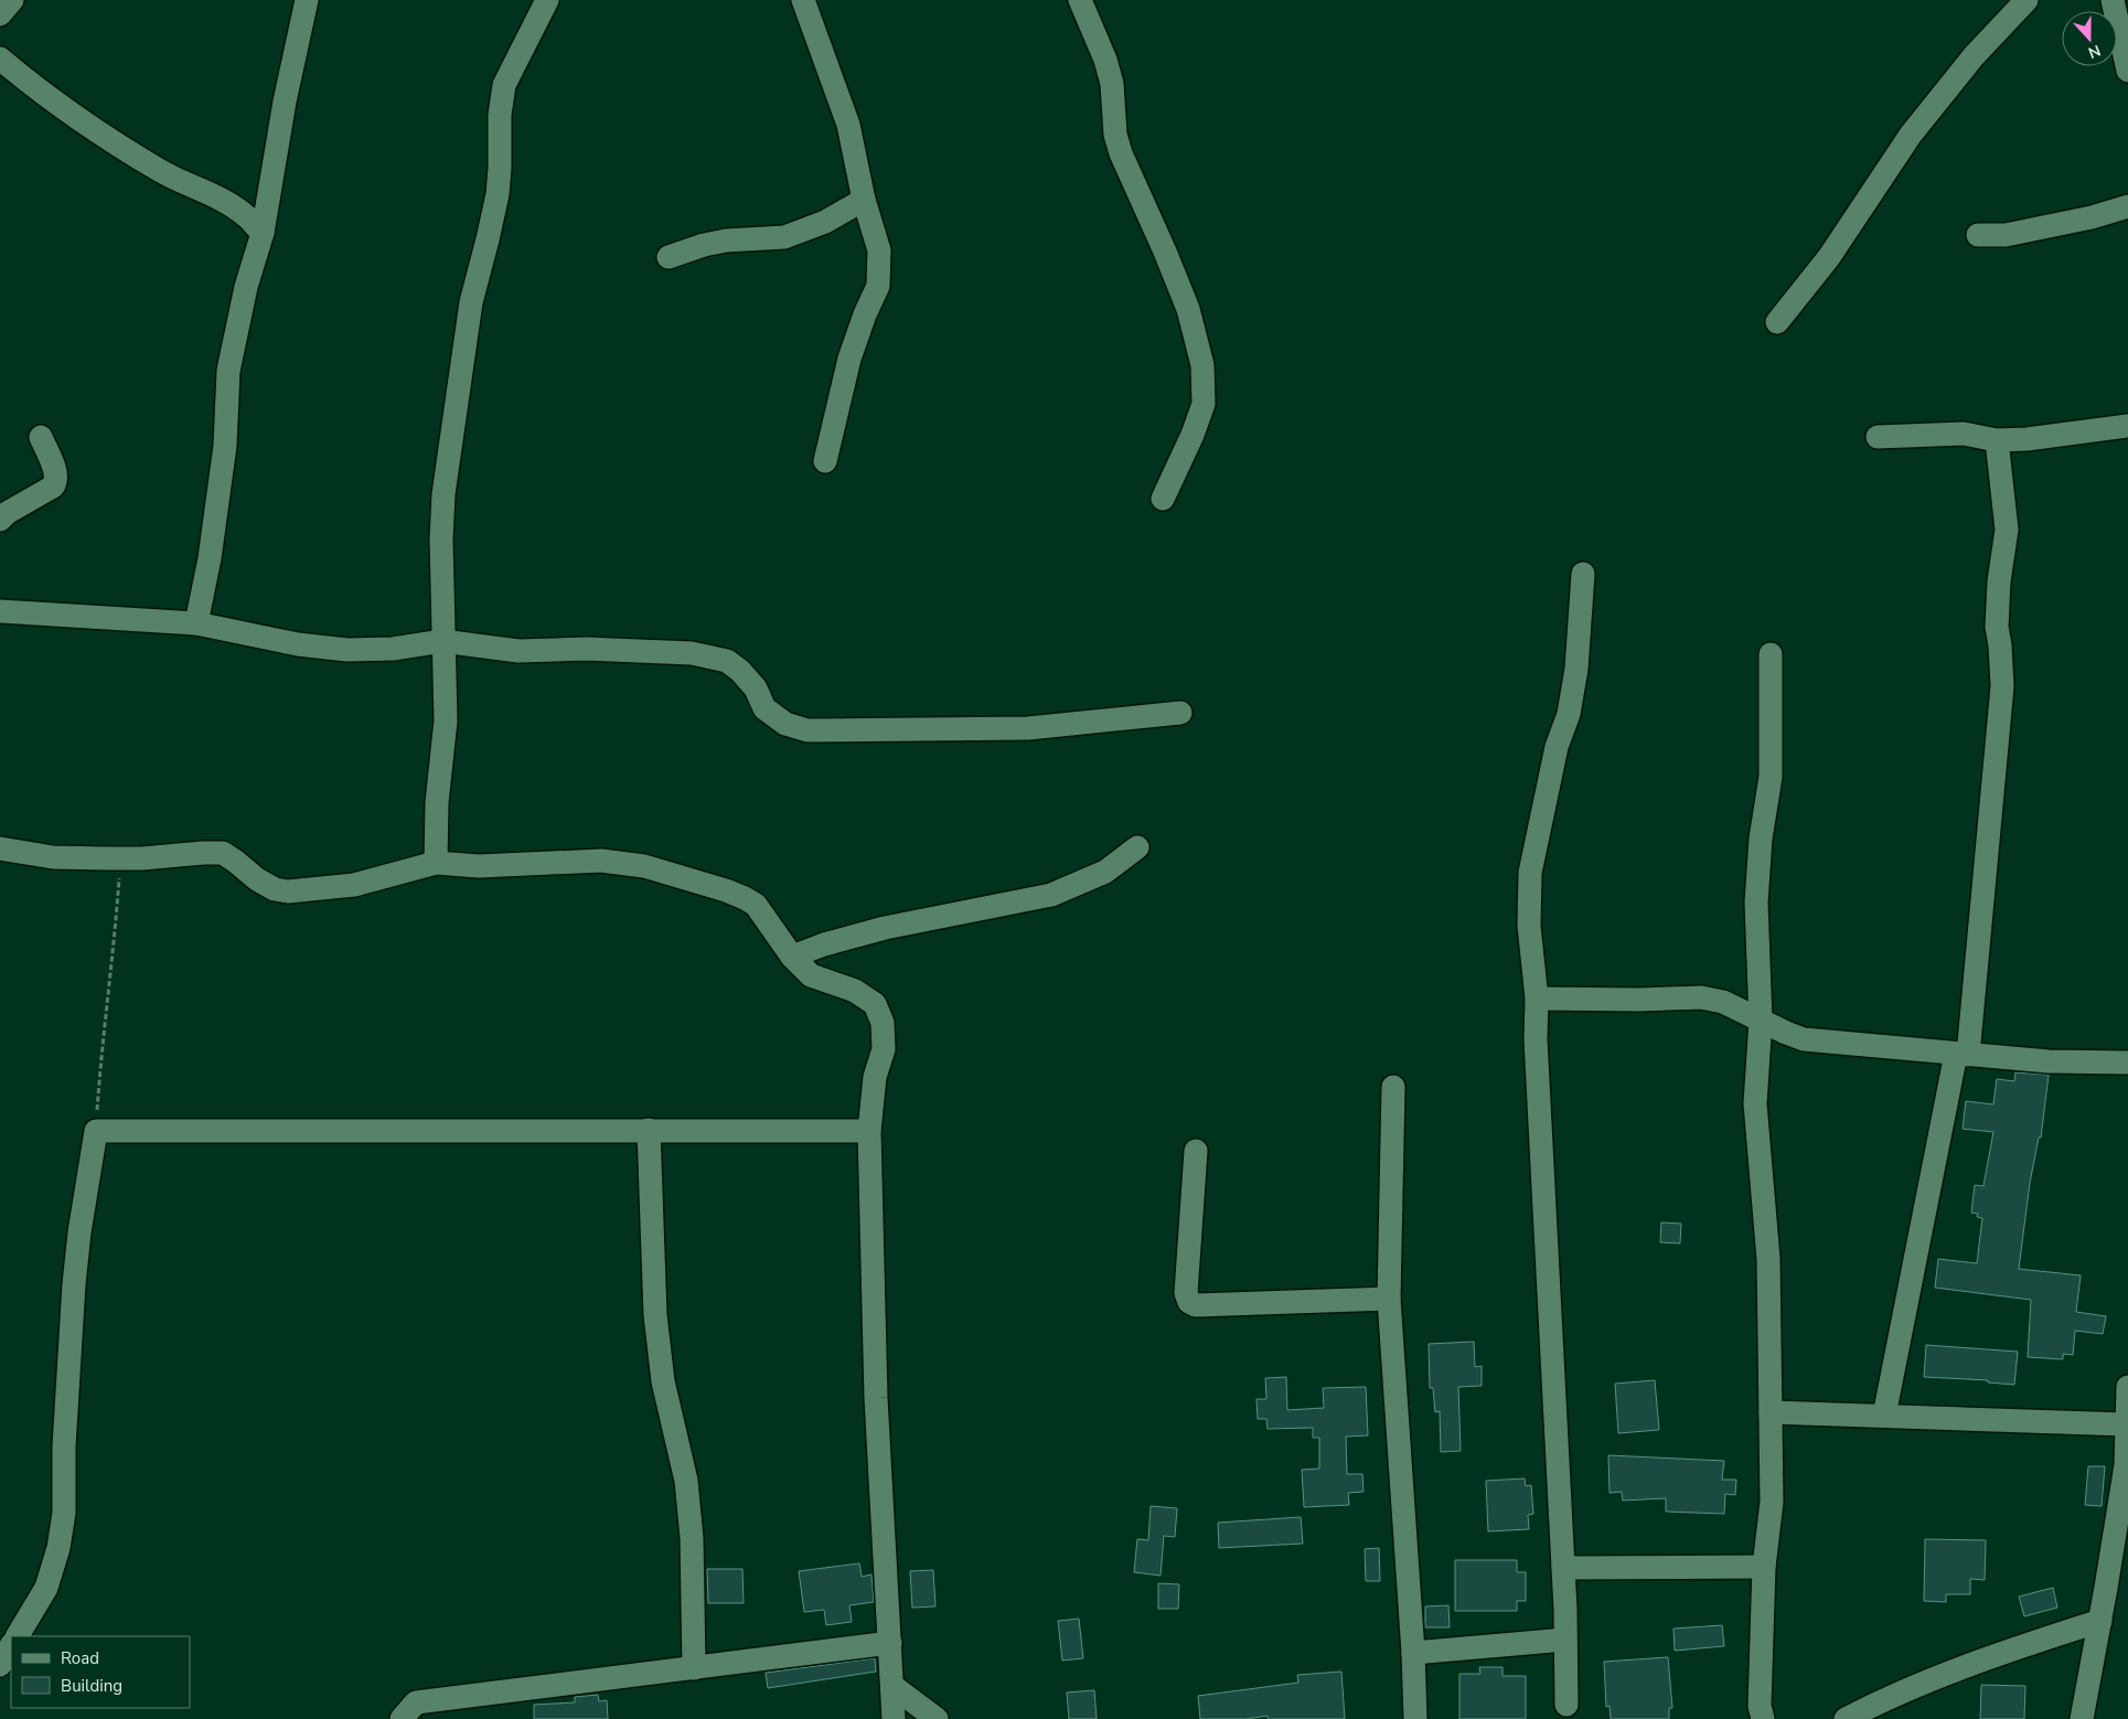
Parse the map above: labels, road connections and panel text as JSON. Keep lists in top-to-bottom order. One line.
{"legend":["Road","Building"],"north":"bottom"}
